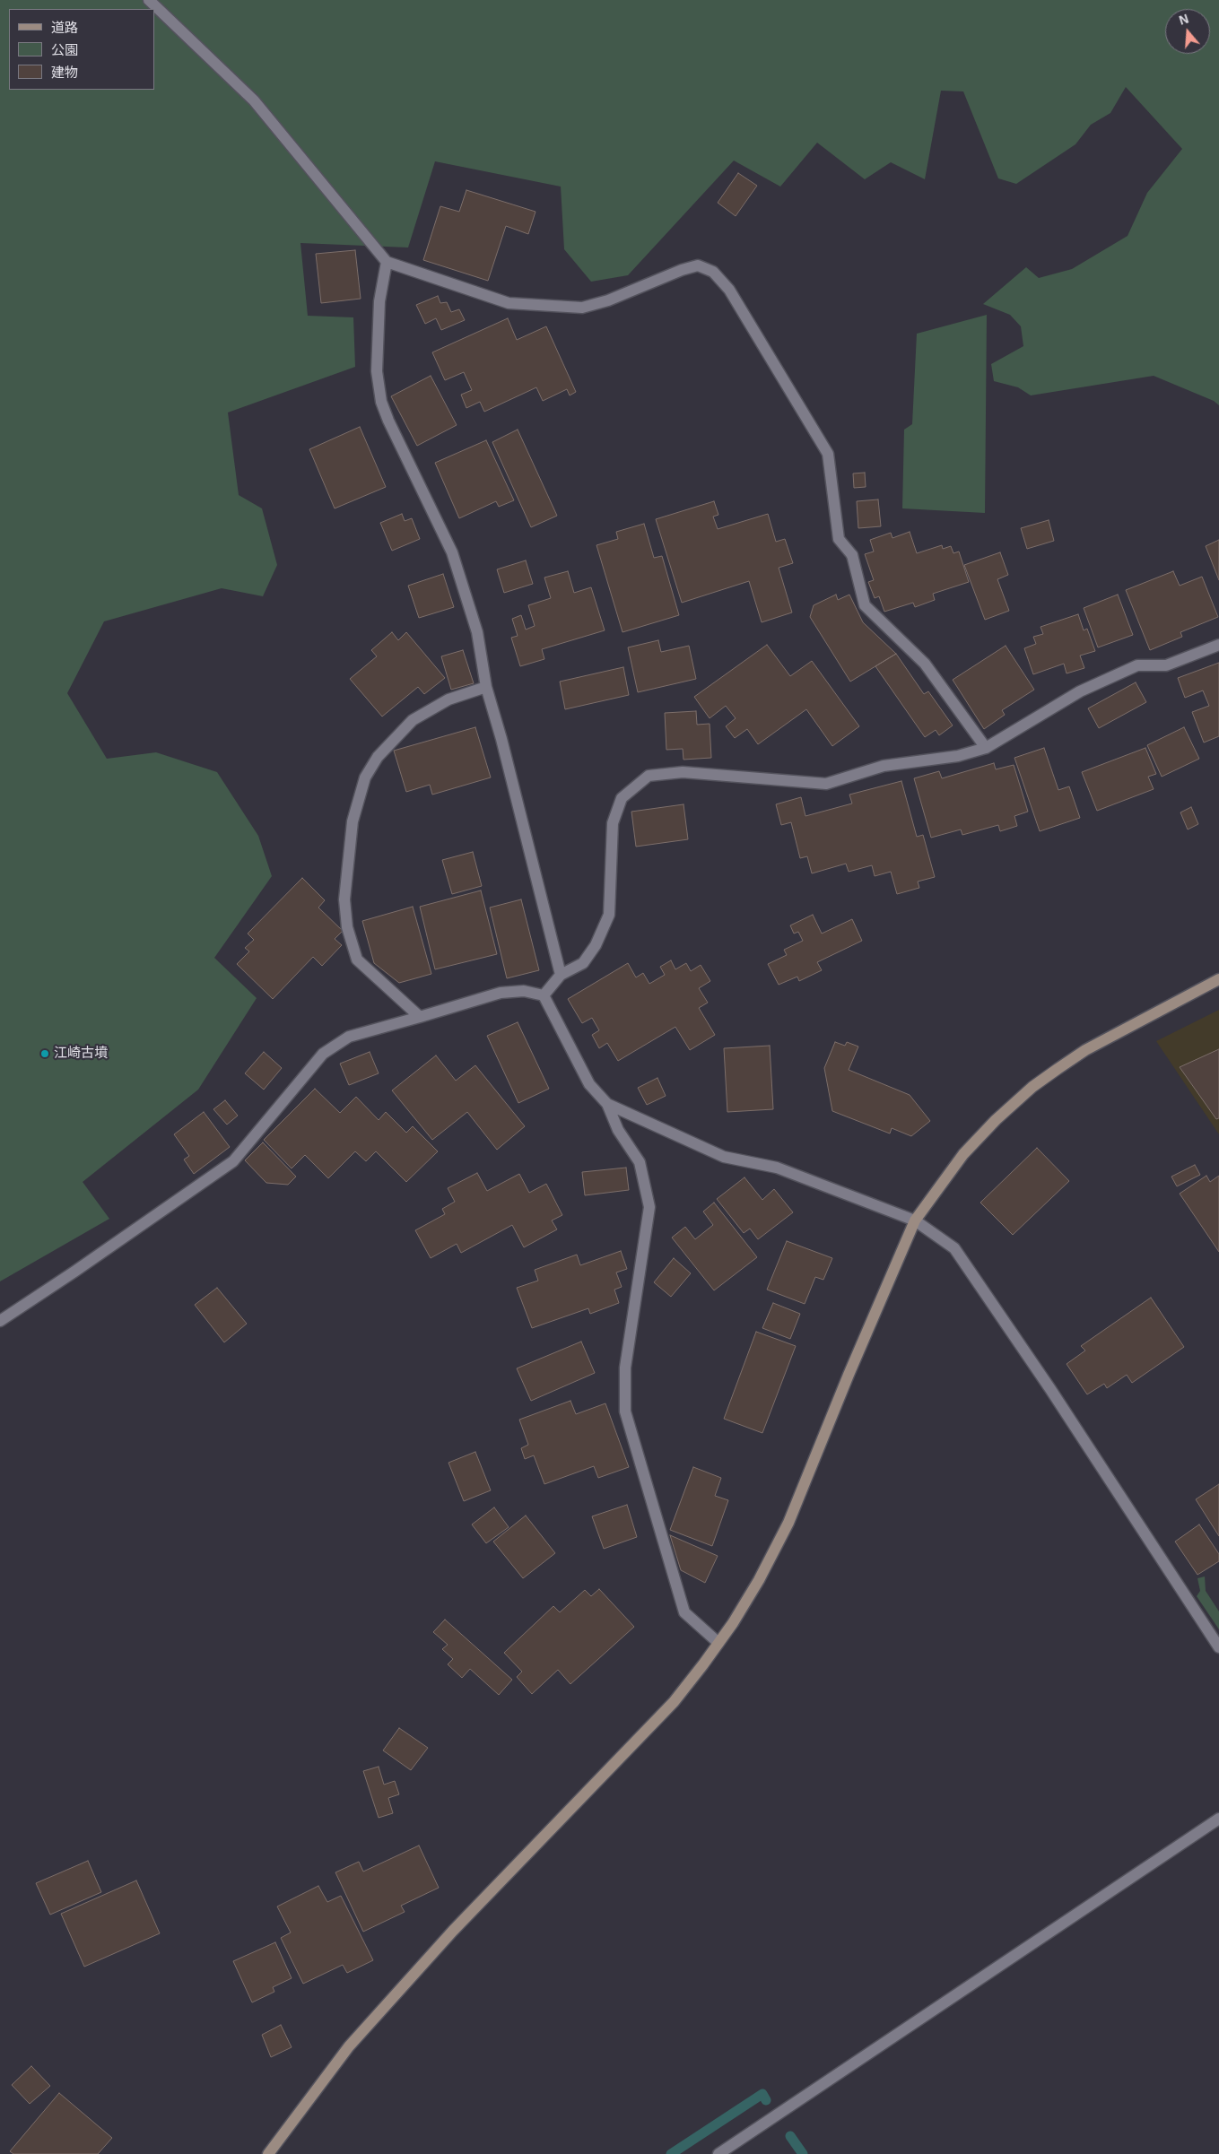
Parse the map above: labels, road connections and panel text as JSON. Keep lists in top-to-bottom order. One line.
{"places":["江崎古墳"],"legend":["道路","公園","建物"],"north":"top"}
